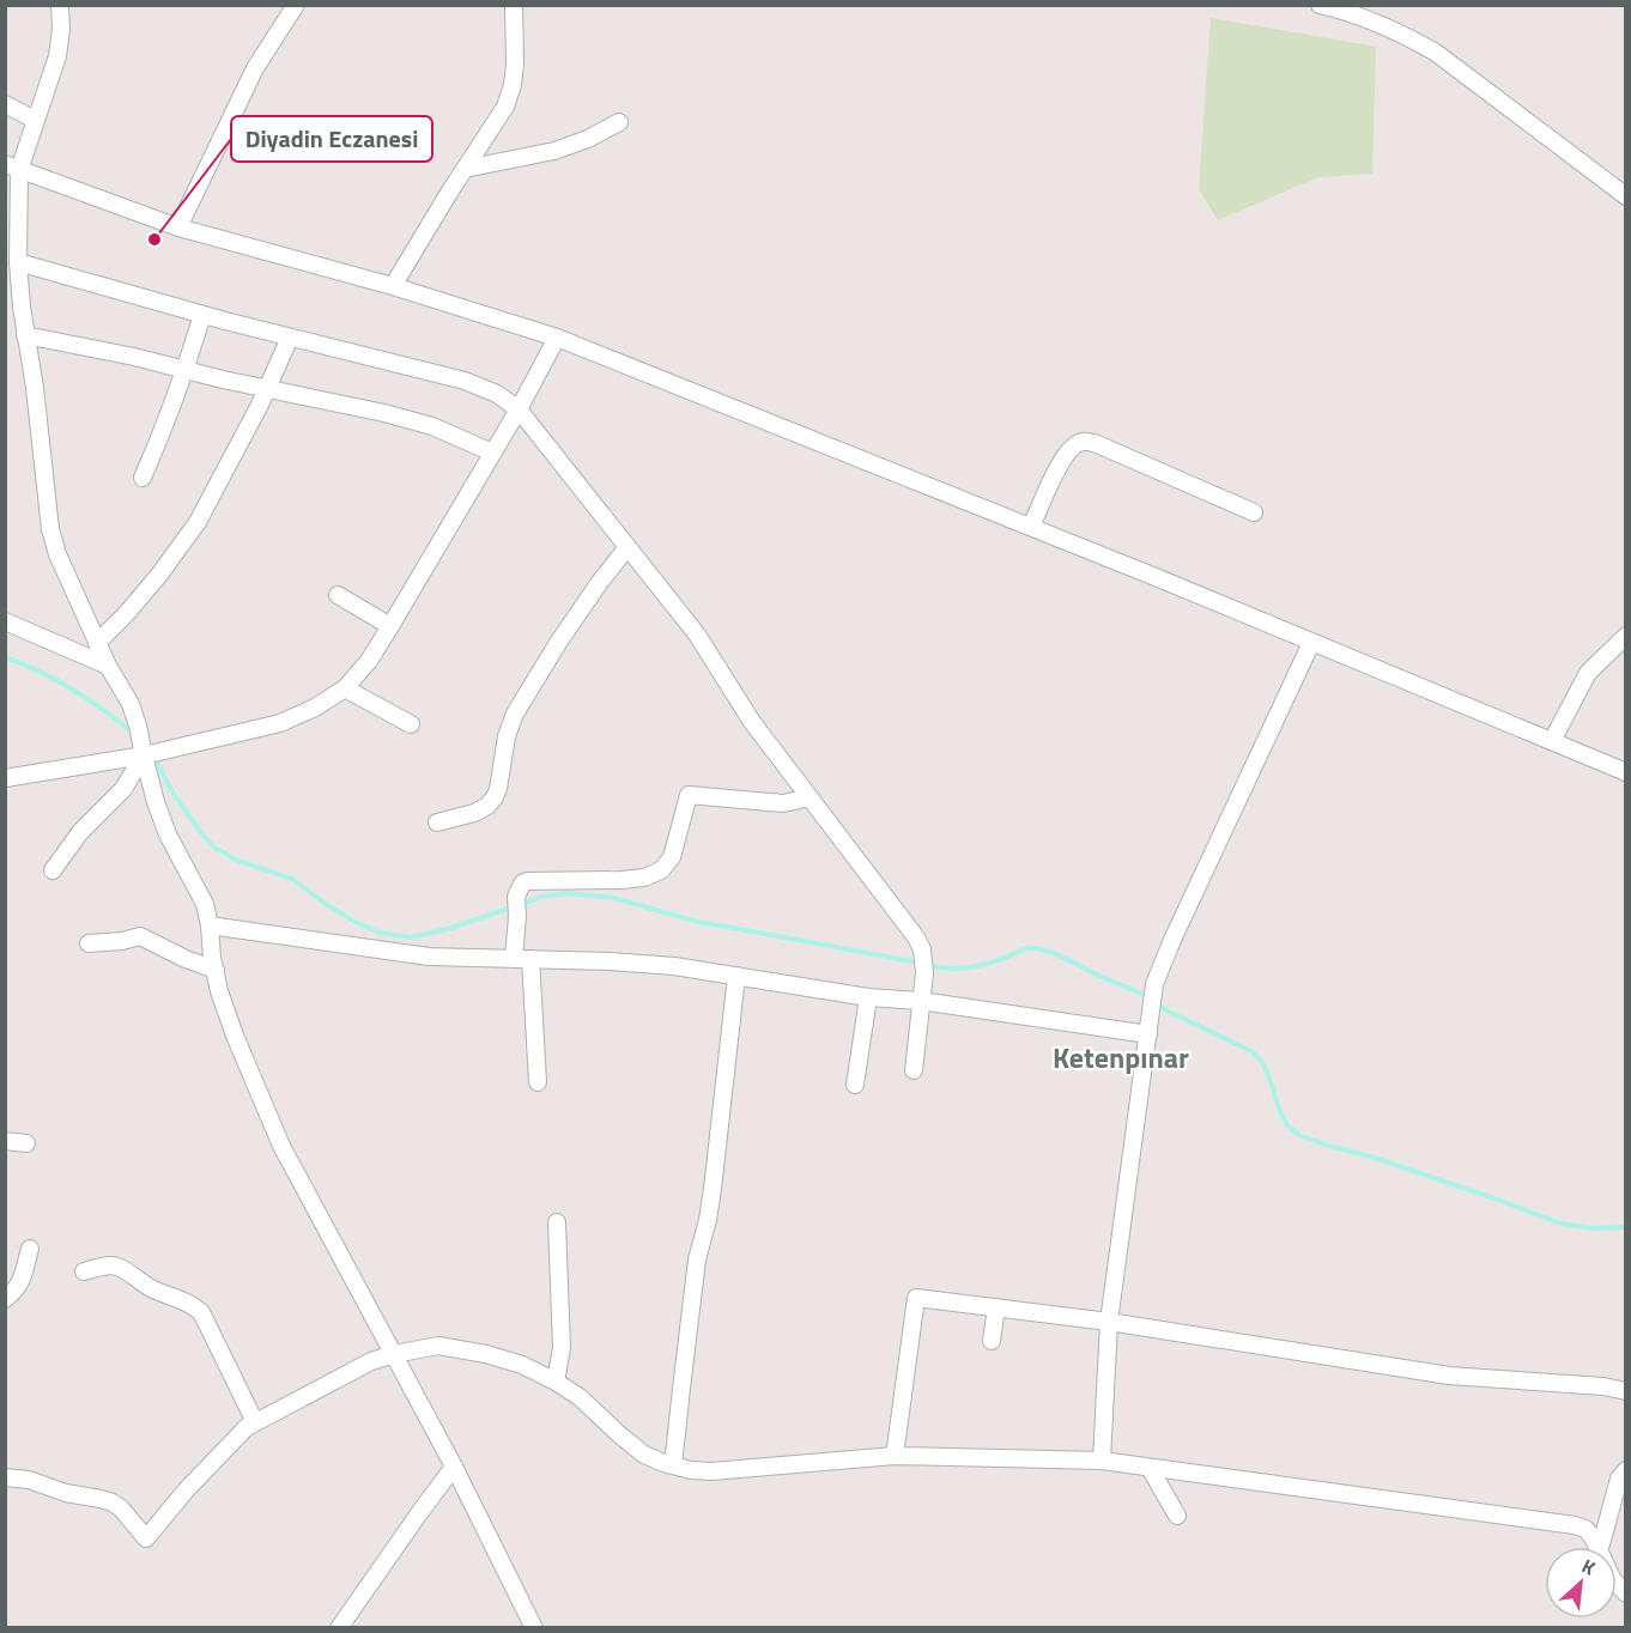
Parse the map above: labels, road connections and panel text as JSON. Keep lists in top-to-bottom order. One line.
{"districts":["Ketenpınar"],"places":["Diyadin Eczanesi"],"north":"top right"}
